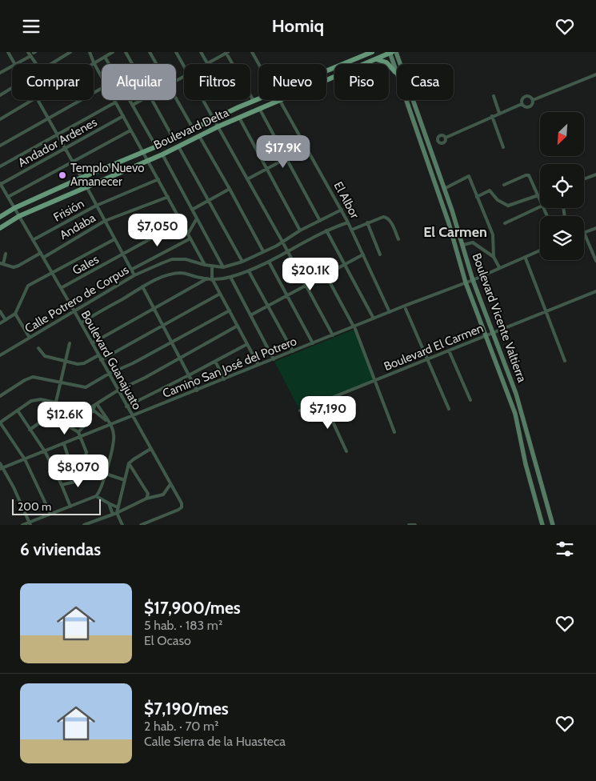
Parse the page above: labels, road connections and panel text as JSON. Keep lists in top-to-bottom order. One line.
{"streets":{"main road":["Boulevard Delta","Boulevard Vicente Valtierra"],"street":["Andador Ardenes","El Albor","Frisión","Andaba","Gales","Calle Potrero de Corpus","Boulevard El Carmen","Boulevard Guanajuato","Camino San José del Potrero"]},"crossings":[["Boulevard Delta","El Albor"],["Boulevard Delta","Boulevard Vicente Valtierra"],["Boulevard Delta","Boulevard Guanajuato"],["Andador Ardenes","Boulevard Guanajuato"],["El Albor","Calle Potrero de Corpus"],["El Albor","Camino San José del Potrero"],["Frisión","Boulevard Guanajuato"],["Andaba","Boulevard Guanajuato"],["Gales","Boulevard Guanajuato"],["Calle Potrero de Corpus","Boulevard Guanajuato"],["Boulevard Vicente Valtierra","Boulevard El Carmen"],["Boulevard Vicente Valtierra","Camino San José del Potrero"],["Boulevard Guanajuato","Camino San José del Potrero"]],"districts":["El Carmen"],"places":["Templo Nuevo Amanecer"],"scale_bar":"200 m","north":"bottom left","page":{"header":"Homiq","chip":["Comprar","Alquilar","Filtros","Nuevo","Piso","Casa"],"price":["$17.9K","$7,050","$20.1K","$7,190","$12.6K","$8,070"],"scale":"200 m","heading":"6 viviendas","list":[{"name":"$17,900/mes","note":"5 hab. · 183 m² · El Ocaso"},{"name":"$7,190/mes","note":"2 hab. · 70 m² · Calle Sierra de la Huasteca"}]}}
